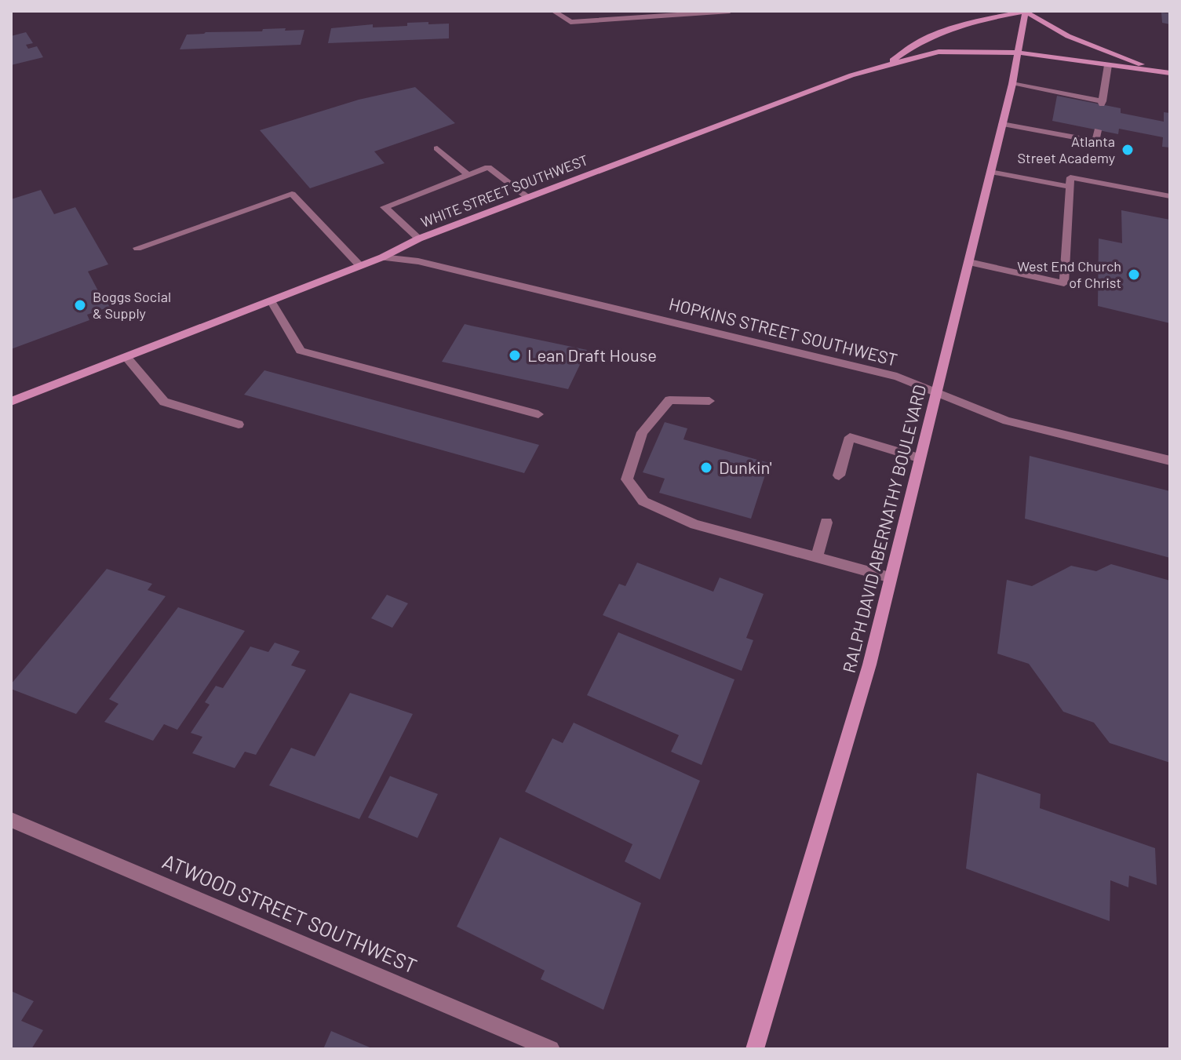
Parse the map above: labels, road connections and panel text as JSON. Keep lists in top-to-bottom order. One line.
{"streets":{"main road":["WHITE STREET SOUTHWEST","RALPH DAVID ABERNATHY BOULEVARD"],"street":["HOPKINS STREET SOUTHWEST","ATWOOD STREET SOUTHWEST"]},"crossings":[["WHITE STREET SOUTHWEST","HOPKINS STREET SOUTHWEST"],["WHITE STREET SOUTHWEST","RALPH DAVID ABERNATHY BOULEVARD"],["HOPKINS STREET SOUTHWEST","RALPH DAVID ABERNATHY BOULEVARD"]],"places":["Atlanta Street Academy","West End Church of Christ","Boggs Social & Supply","Lean Draft House","Dunkin'"]}
